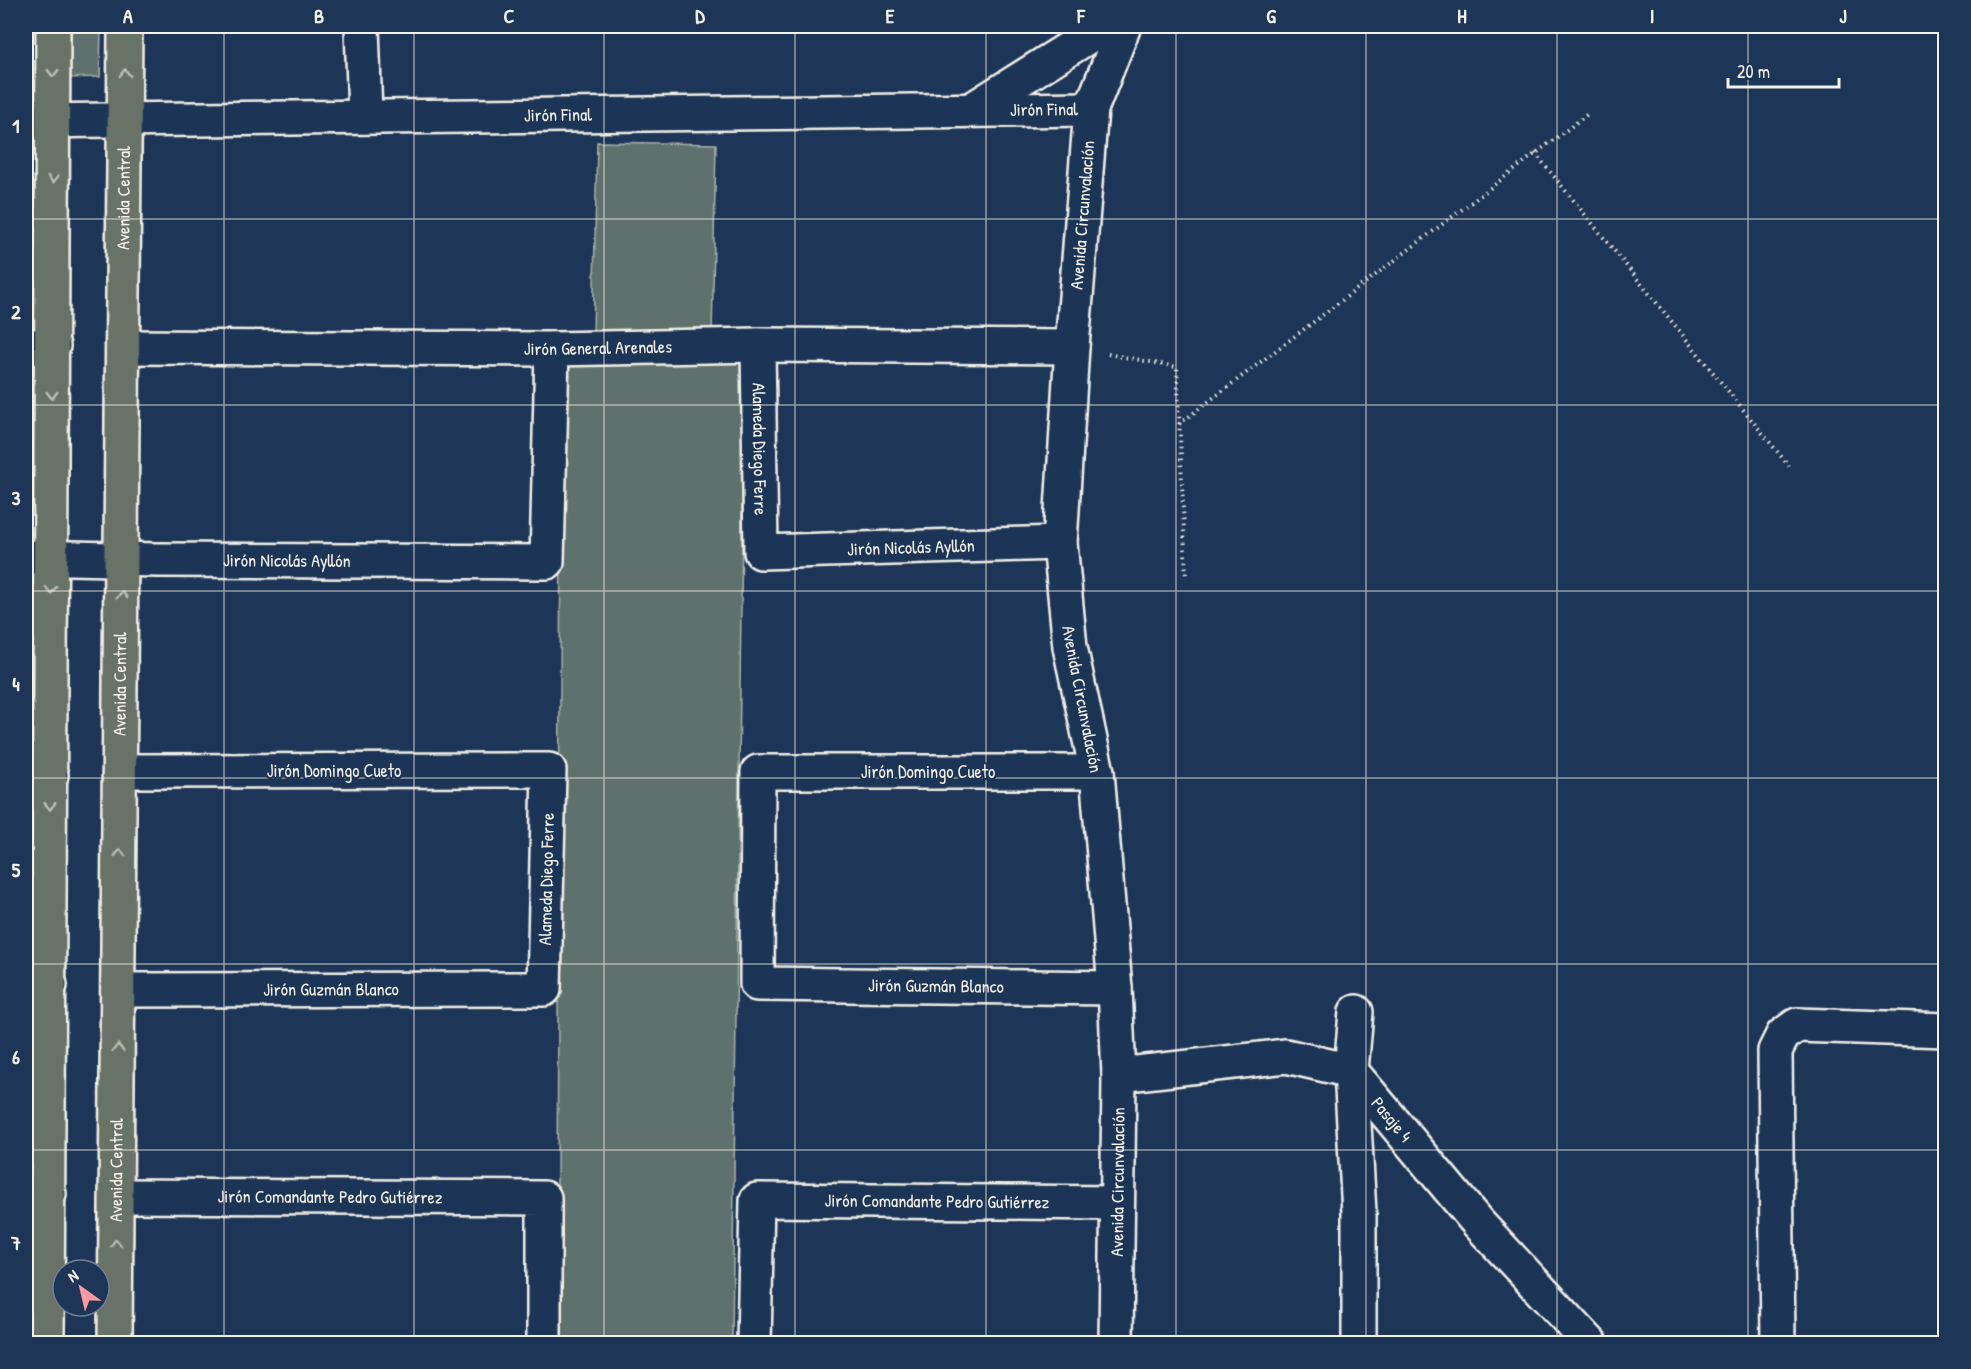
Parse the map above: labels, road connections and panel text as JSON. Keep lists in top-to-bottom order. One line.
{"streets":{"main road":["Avenida Central"],"street":["Jirón Final","Avenida Circunvalación","Jirón General Arenales","Alameda Diego Ferre","Jirón Nicolás Ayllón","Jirón Domingo Cueto","Jirón Guzmán Blanco","Pasaje 4","Jirón Comandante Pedro Gutiérrez"]},"crossings":[["Jirón Final","Avenida Central"],["Jirón Final","Avenida Circunvalación"],["Avenida Central","Jirón General Arenales"],["Avenida Central","Jirón Nicolás Ayllón"],["Avenida Central","Jirón Domingo Cueto"],["Avenida Central","Jirón Guzmán Blanco"],["Avenida Central","Jirón Comandante Pedro Gutiérrez"],["Avenida Circunvalación","Jirón General Arenales"],["Avenida Circunvalación","Jirón Nicolás Ayllón"],["Avenida Circunvalación","Jirón Domingo Cueto"],["Avenida Circunvalación","Jirón Guzmán Blanco"],["Avenida Circunvalación","Jirón Comandante Pedro Gutiérrez"],["Jirón General Arenales","Alameda Diego Ferre"],["Jirón General Arenales","Jirón Nicolás Ayllón"],["Alameda Diego Ferre","Jirón Nicolás Ayllón"],["Alameda Diego Ferre","Jirón Domingo Cueto"],["Alameda Diego Ferre","Jirón Guzmán Blanco"],["Jirón Domingo Cueto","Jirón Guzmán Blanco"]],"scale_bar":"20 m","north":"top left","grid":{"columns":["A","B","C","D","E","F","G","H","I","J"],"rows":["1","2","3","4","5","6","7"]}}
